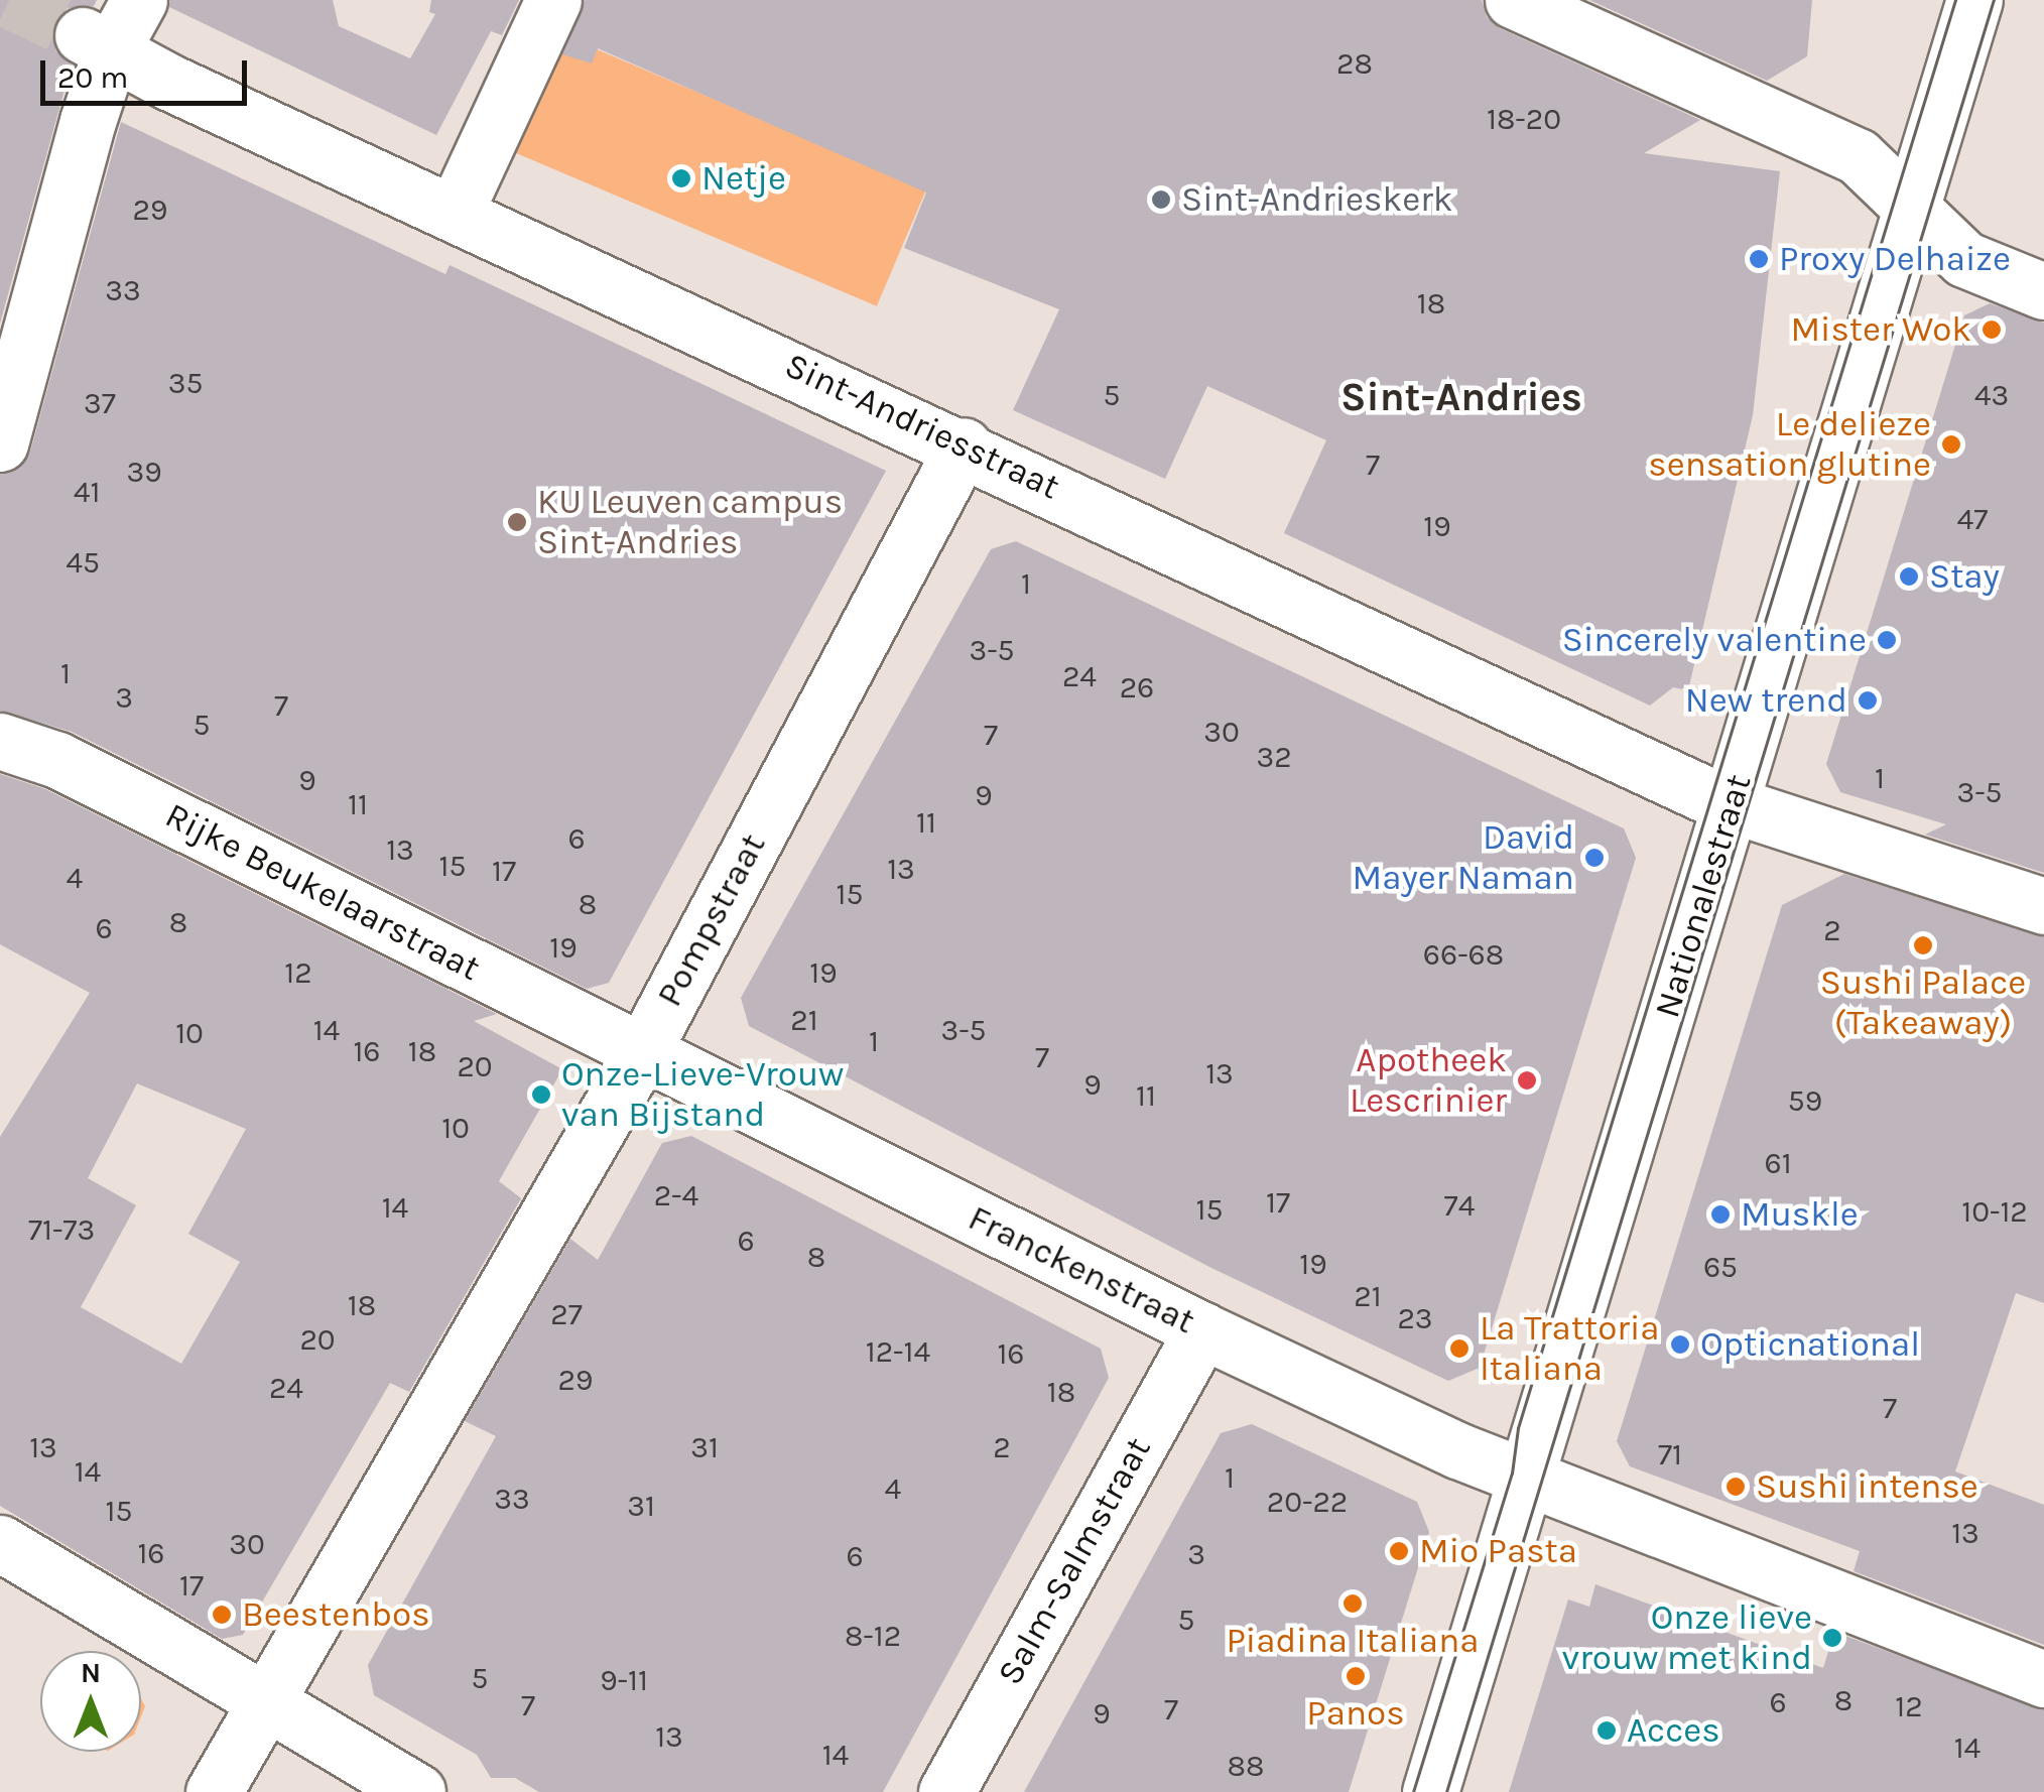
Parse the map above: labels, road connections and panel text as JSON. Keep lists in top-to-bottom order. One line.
{"streets":{"street":["Sint-Andriesstraat","Rijke Beukelaarstraat","Nationalestraat","Pompstraat","Franckenstraat","Salm-Salmstraat"]},"crossings":[["Sint-Andriesstraat","Nationalestraat"],["Sint-Andriesstraat","Pompstraat"],["Rijke Beukelaarstraat","Pompstraat"],["Rijke Beukelaarstraat","Franckenstraat"],["Nationalestraat","Franckenstraat"],["Pompstraat","Franckenstraat"],["Franckenstraat","Salm-Salmstraat"]],"districts":["Sint-Andries"],"places":["Netje","Sint-Andrieskerk","Proxy Delhaize","Mister Wok","Le delieze sensation glutine","KU Leuven campus Sint-Andries","Stay","Sincerely valentine","New trend","David Mayer Naman","Sushi Palace (Takeaway)","Apotheek Lescrinier","Onze-Lieve-Vrouw van Bijstand","Muskle","Opticnational","La Trattoria Italiana","Sushi intense","Mio Pasta","Piadina Italiana","Beestenbos","Onze lieve vrouw met kind","Panos","Acces"],"house_numbers":["28","18-20","29","33","18","35","5","43","37","7","39","41","47","19","45","1","3-5","1","24","26","3","7","5","30","7","32","1","9","3-5","9","11","11","6","13","15","13","17","4","15","8","8","6","2","19","66-68","12","19","21","14","3-5","10","1","16","18","7","20","13","9","11","59","10","61","2-4","17","74","14","15","10-12","71-73","6","8","19","65","21","18","27","23","20","12-14","16","29","24","18","7","13","31","2","71","14","1","4","33","20-22","31","15","13","30","16","3","6","17","5","8-12","5","9-11","8","6","7","12","7","9","13","14","14","88"],"scale_bar":"20 m","north":"top"}
